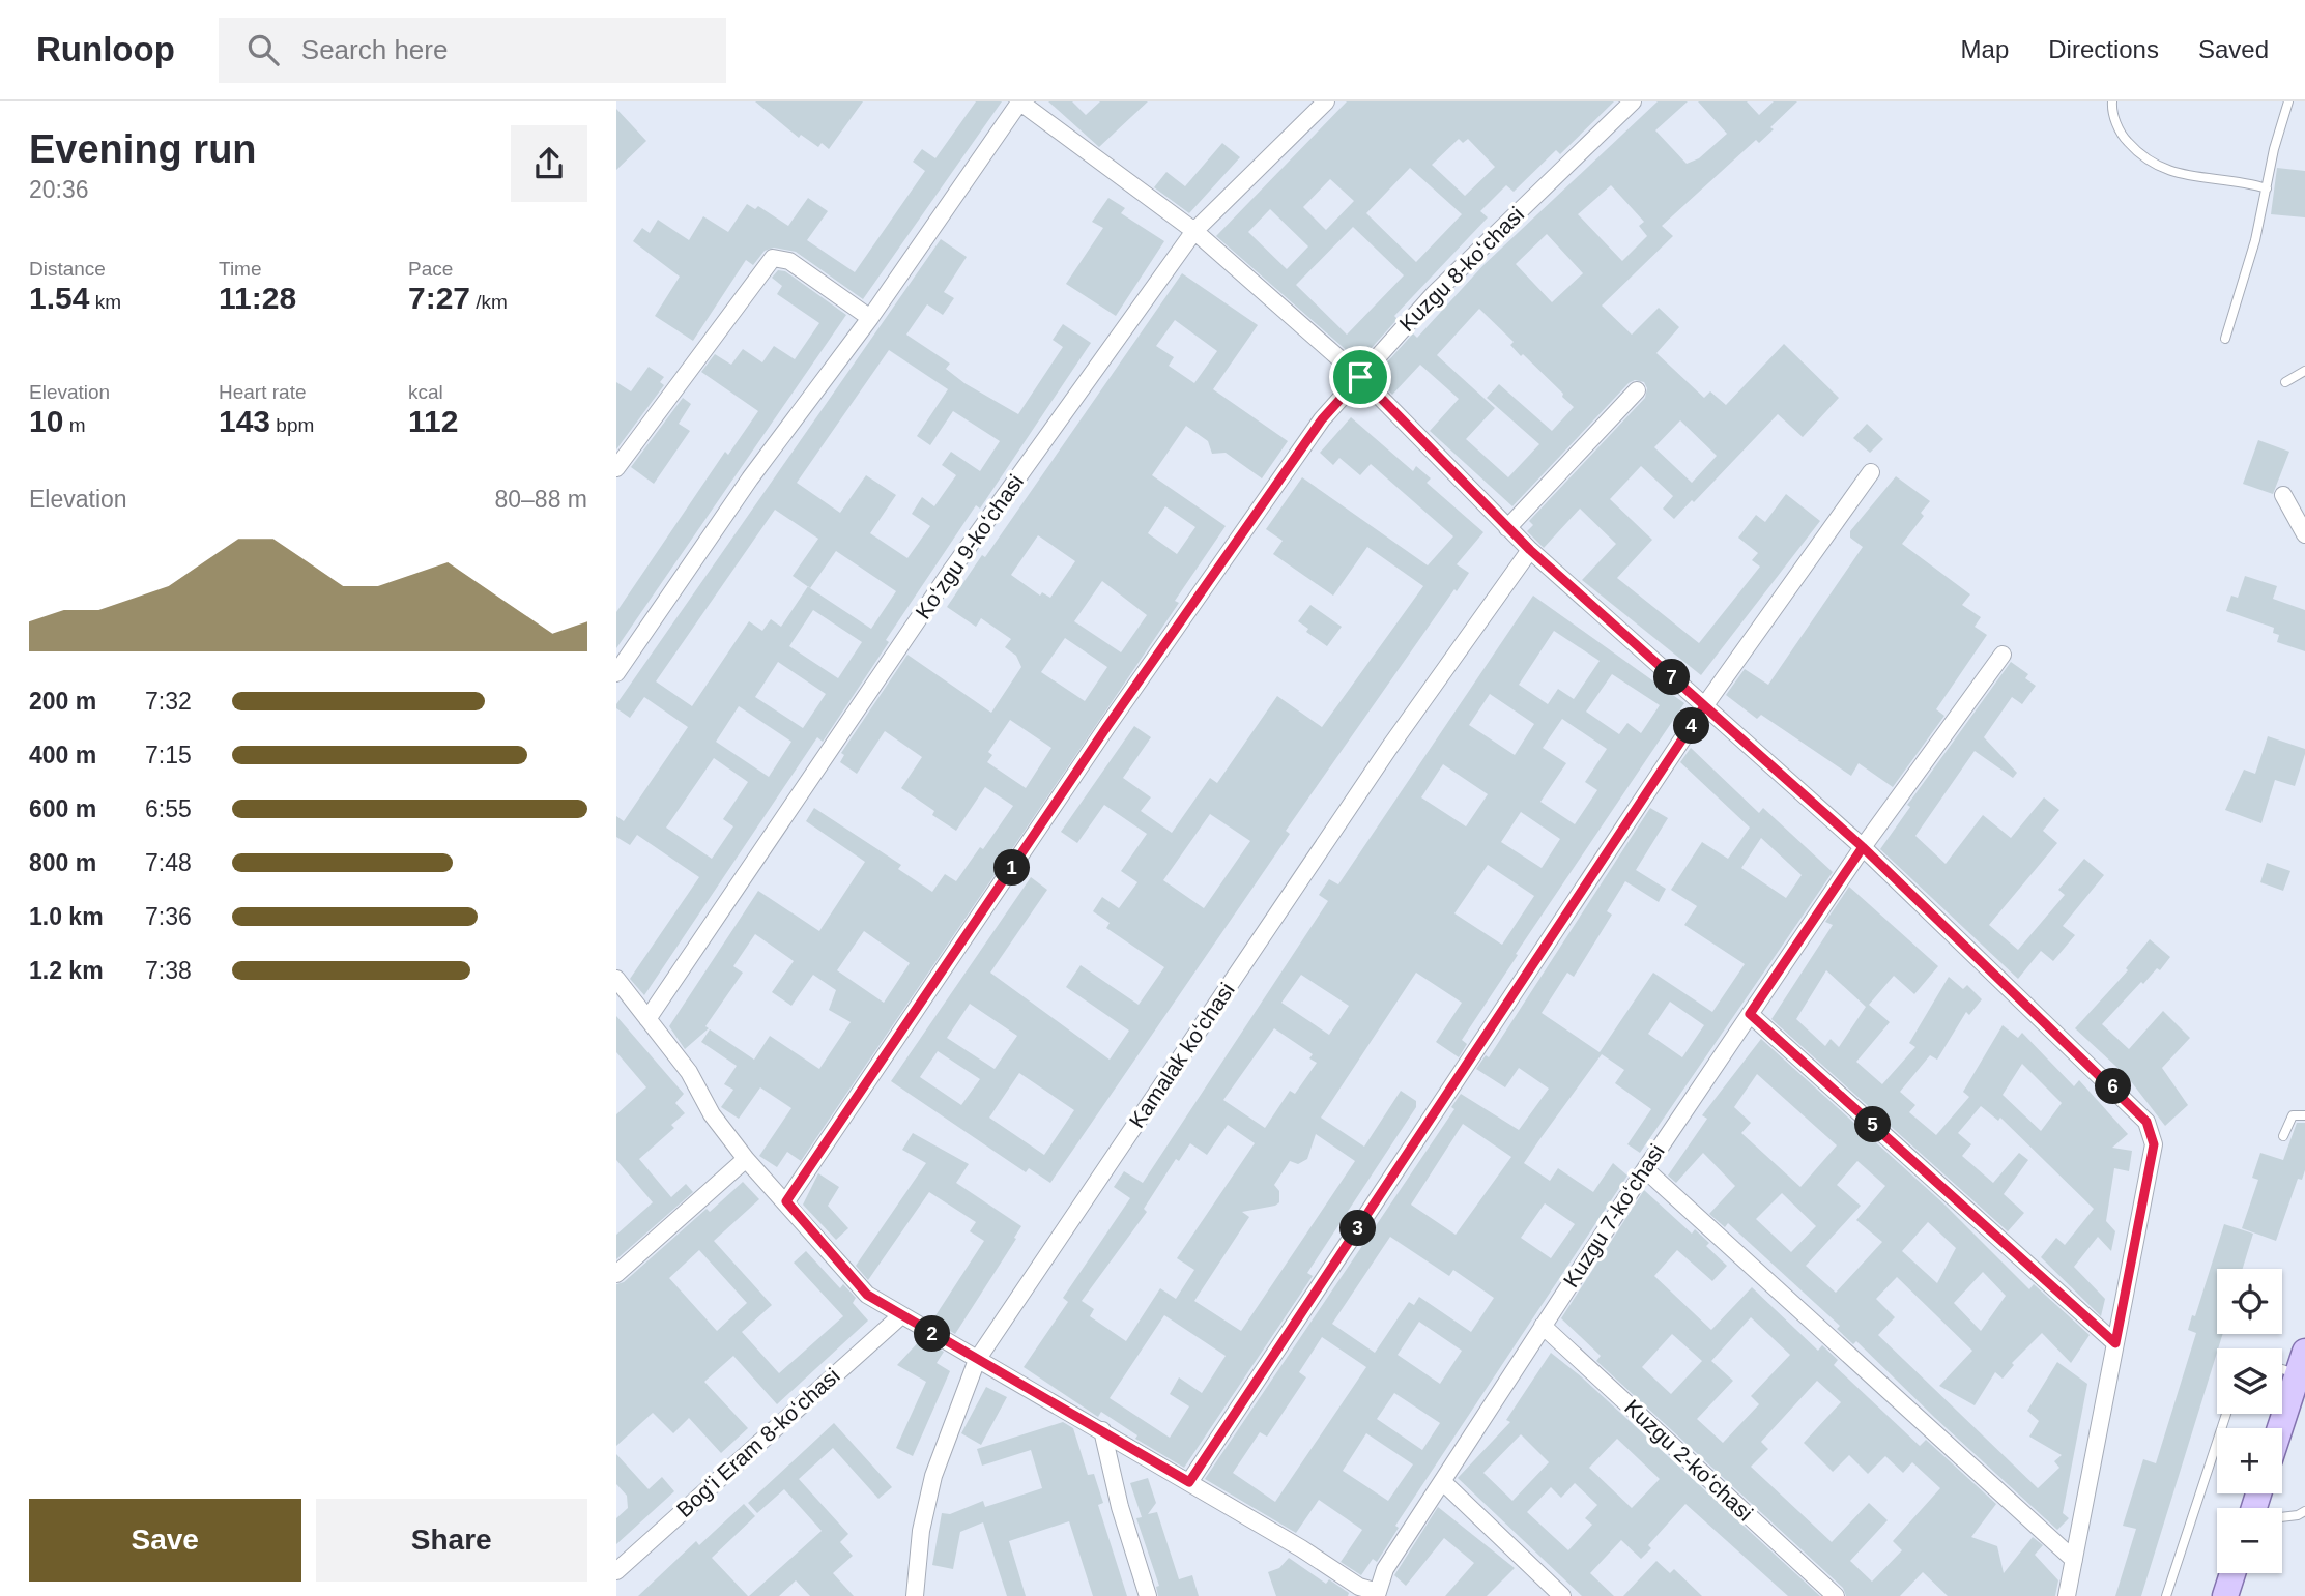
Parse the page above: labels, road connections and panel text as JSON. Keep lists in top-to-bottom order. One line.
{"streets":{"street":["Kuzgu 8-koʻchasi","Koʻzgu 9-koʻchasi","Kamalak koʻchasi","Kuzgu 7-koʻchasi","Bogʻi Eram 8-koʻchasi","Kuzgu 2-koʻchasi"]},"crossings":[["Kuzgu 7-koʻchasi","Kuzgu 2-koʻchasi"]],"page":{"header":"Runloop","search":"Search here","nav":["Map","Directions","Saved"],"heading":["Evening run","20:36"],"stats":[["Distance","1.54 km"],["Time","11:28"],["Pace","7:27 /km"],["Elevation","10 m"],["Heart rate","143 bpm"],["kcal","112"]],"chart":["Elevation","80–88 m"],"pins":["7","4","1","6","5","3","2"],"list":[{"name":"200 m","note":"7:32"},{"name":"400 m","note":"7:15"},{"name":"600 m","note":"6:55"},{"name":"800 m","note":"7:48"},{"name":"1.0 km","note":"7:36"},{"name":"1.2 km","note":"7:38"}],"map_buttons":["+","−"],"buttons":["Save","Share"]}}
